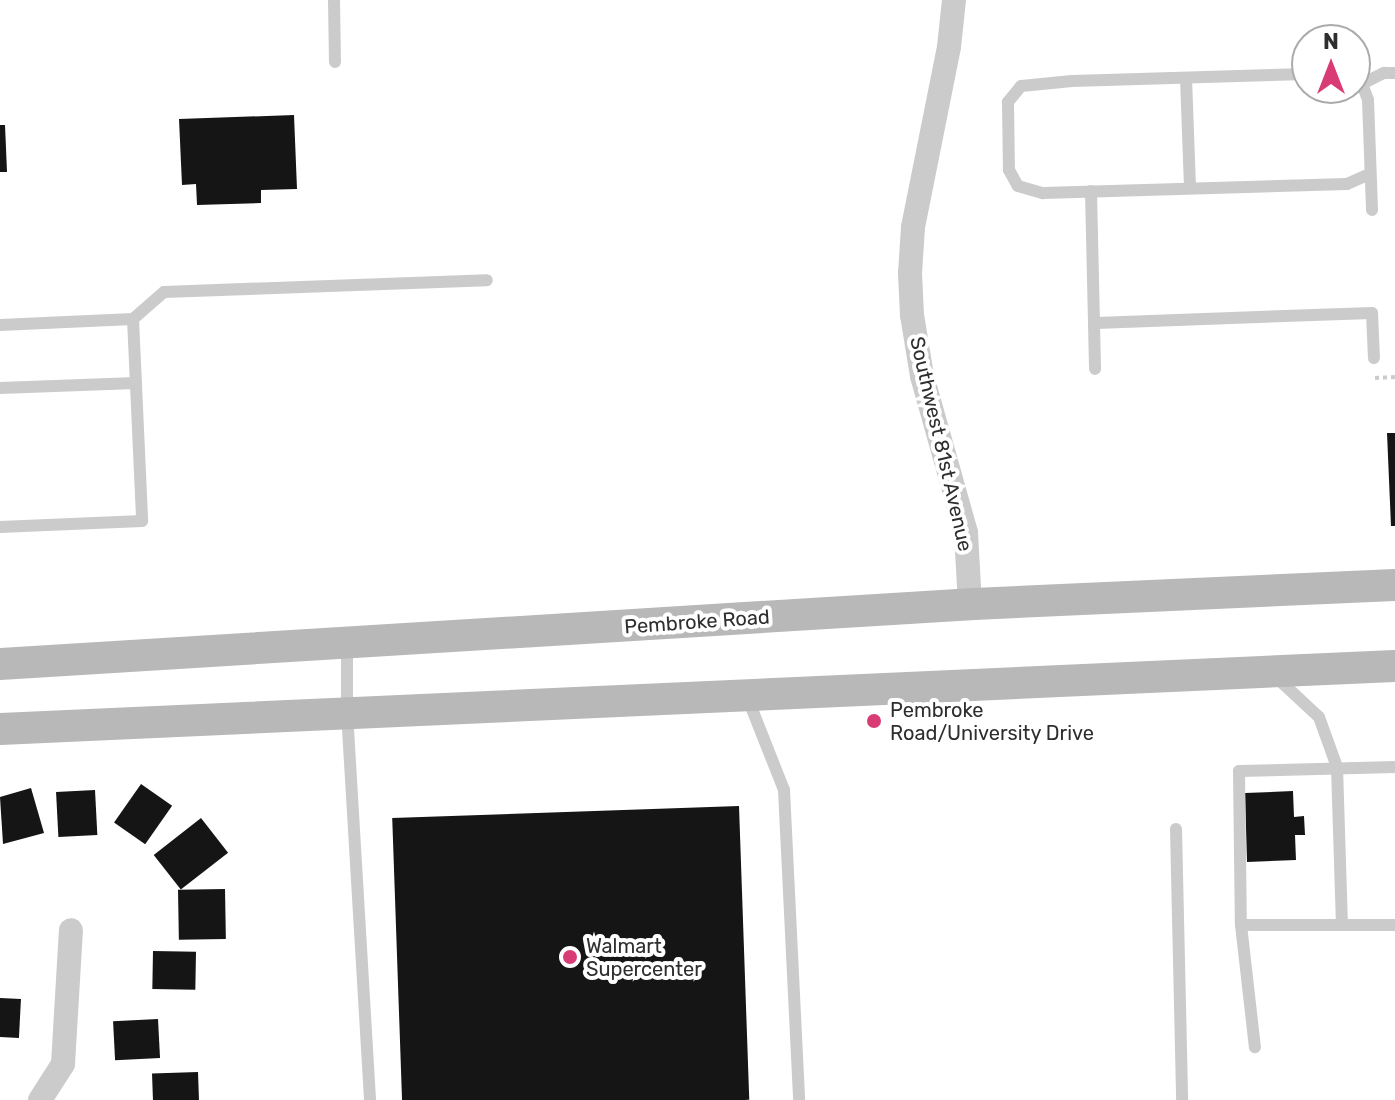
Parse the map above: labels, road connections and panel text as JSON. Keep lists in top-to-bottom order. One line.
{"streets":{"main road":["Pembroke Road"],"street":["Southwest 81st Avenue"]},"crossings":[["Southwest 81st Avenue","Pembroke Road"]],"places":["Pembroke Road/University Drive","Walmart Supercenter"],"north":"top"}
